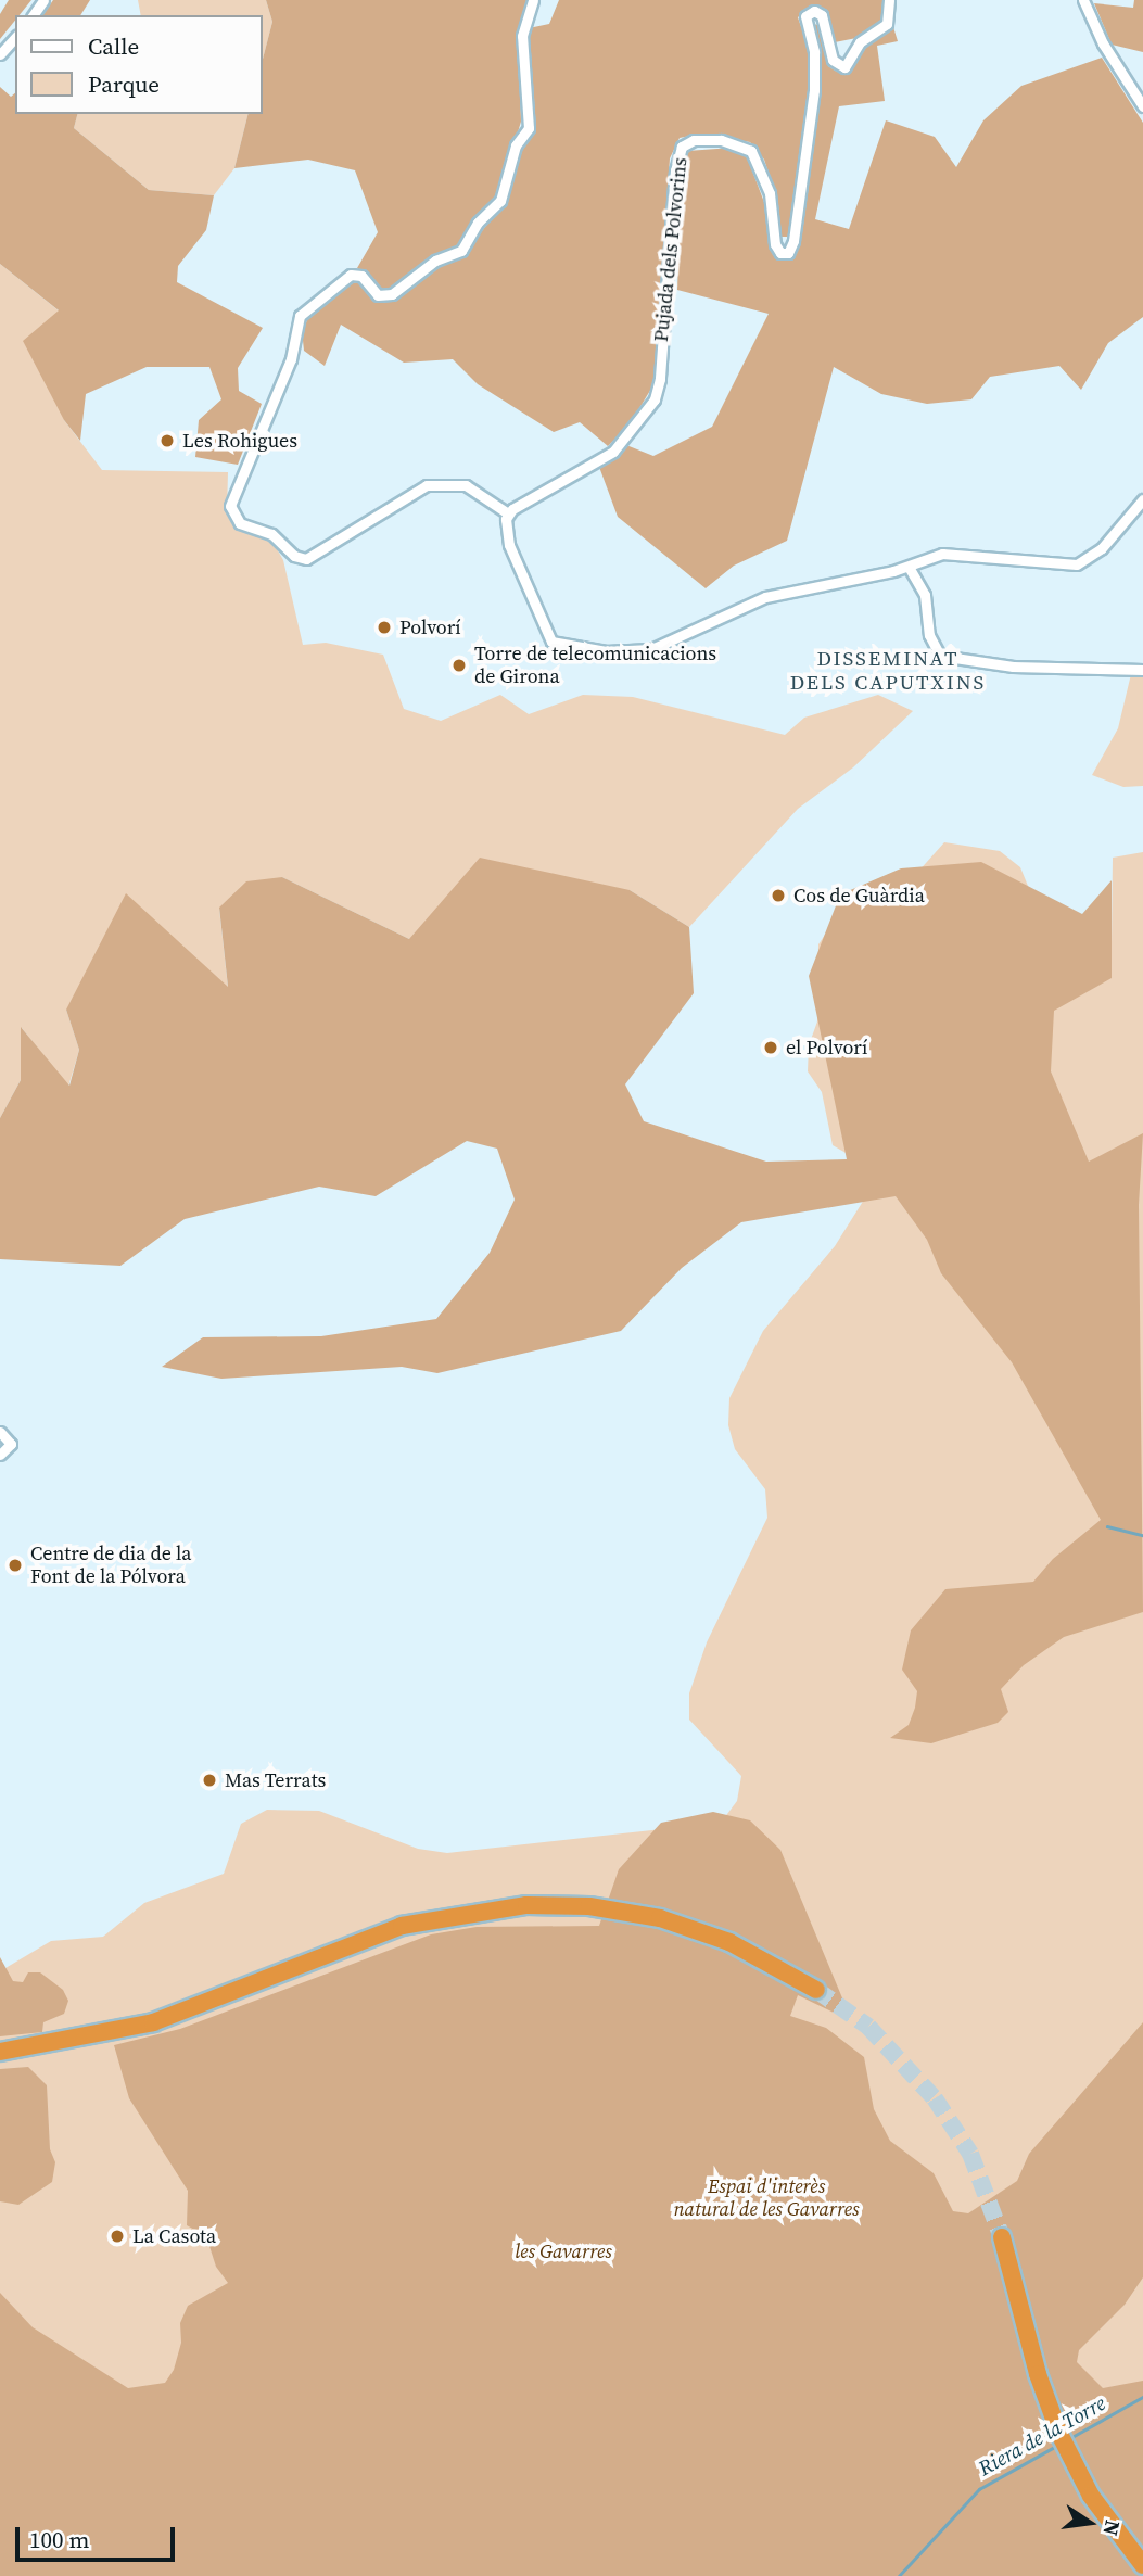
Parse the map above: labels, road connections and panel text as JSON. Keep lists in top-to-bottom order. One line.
{"streets":{"street":["Pujada dels Polvorins"]},"districts":["DISSEMINAT DELS CAPUTXINS"],"water":["Riera de la Torre"],"parks":["Espai d'interès natural de les Gavarres","les Gavarres"],"places":["Les Rohigues","Polvorí","Torre de telecomunicacions de Girona","Cos de Guàrdia","el Polvorí","Centre de dia de la Font de la Pólvora","Mas Terrats","La Casota"],"legend":["Calle","Parque"],"scale_bar":"100 m","north":"right"}
